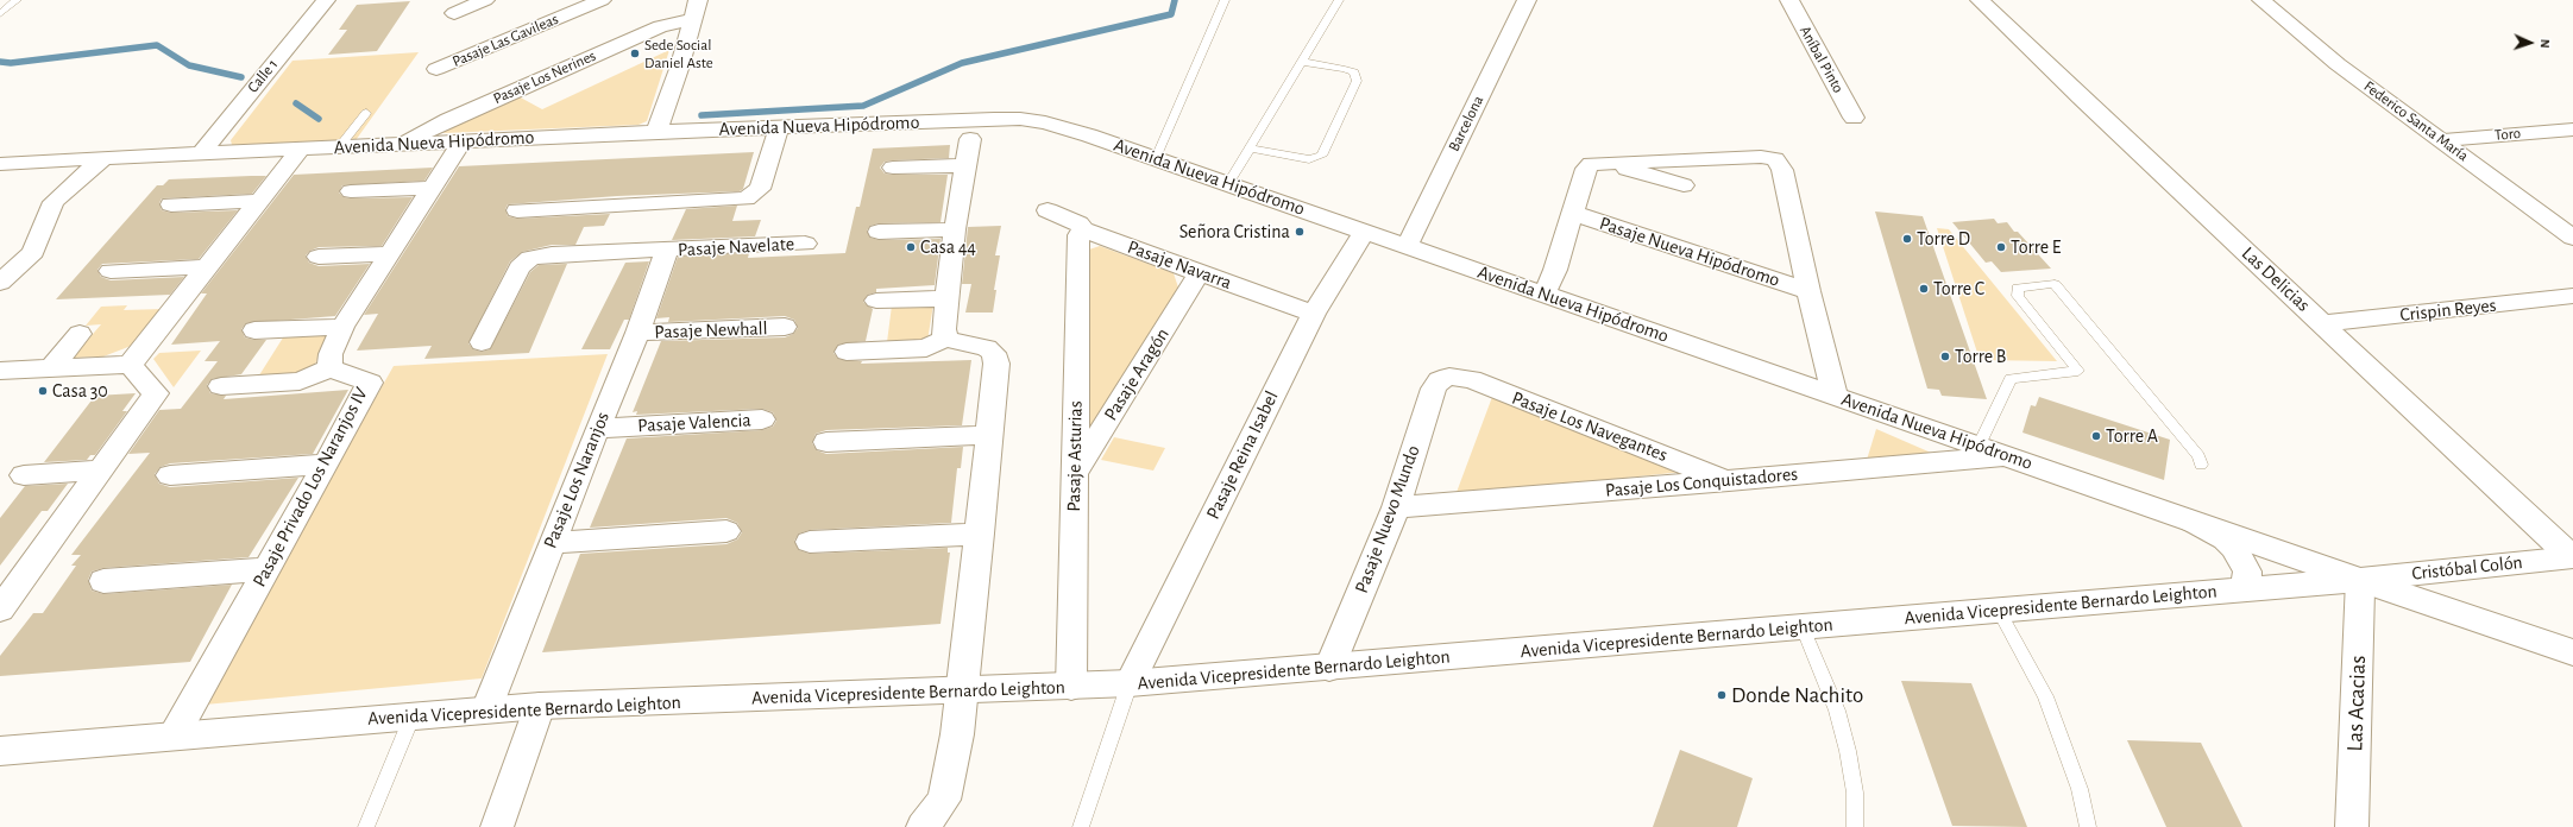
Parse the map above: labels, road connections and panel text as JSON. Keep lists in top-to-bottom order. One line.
{"streets":{"street":["Pasaje Las Gavileas","Aníbal Pinto","Calle 1","Pasaje Los Nerines","Federico Santa María","Barcelona","Avenida Nueva Hipódromo","Toro","Pasaje Navelate","Pasaje Nueva Hipódromo","Pasaje Navarra","Las Delicias","Crispin Reyes","Pasaje Newhall","Pasaje Aragón","Pasaje Valencia","Pasaje Los Navegantes","Pasaje Reina Isabel","Pasaje Asturias","Pasaje Los Naranjos","Pasaje Los Conquistadores","Pasaje Privado Los Naranjos IV","Pasaje Nuevo Mundo","Cristóbal Colón","Avenida Vicepresidente Bernardo Leighton","Las Acacias"]},"crossings":[["Calle 1","Avenida Nueva Hipódromo"],["Pasaje Los Nerines","Avenida Nueva Hipódromo"],["Federico Santa María","Toro"],["Barcelona","Avenida Nueva Hipódromo"],["Avenida Nueva Hipódromo","Pasaje Nueva Hipódromo"],["Avenida Nueva Hipódromo","Pasaje Reina Isabel"],["Avenida Nueva Hipódromo","Pasaje Los Conquistadores"],["Avenida Nueva Hipódromo","Pasaje Privado Los Naranjos IV"],["Avenida Nueva Hipódromo","Cristóbal Colón"],["Avenida Nueva Hipódromo","Avenida Vicepresidente Bernardo Leighton"],["Avenida Nueva Hipódromo","Las Acacias"],["Pasaje Navelate","Pasaje Los Naranjos"],["Pasaje Navarra","Pasaje Aragón"],["Pasaje Navarra","Pasaje Reina Isabel"],["Pasaje Navarra","Pasaje Asturias"],["Las Delicias","Crispin Reyes"],["Las Delicias","Cristóbal Colón"],["Pasaje Newhall","Pasaje Los Naranjos"],["Pasaje Aragón","Pasaje Asturias"],["Pasaje Valencia","Pasaje Los Naranjos"],["Pasaje Los Navegantes","Pasaje Los Conquistadores"],["Pasaje Los Navegantes","Pasaje Nuevo Mundo"],["Pasaje Reina Isabel","Avenida Vicepresidente Bernardo Leighton"],["Pasaje Asturias","Avenida Vicepresidente Bernardo Leighton"],["Pasaje Los Naranjos","Avenida Vicepresidente Bernardo Leighton"],["Pasaje Los Conquistadores","Pasaje Nuevo Mundo"],["Pasaje Privado Los Naranjos IV","Avenida Vicepresidente Bernardo Leighton"],["Pasaje Nuevo Mundo","Avenida Vicepresidente Bernardo Leighton"],["Cristóbal Colón","Avenida Vicepresidente Bernardo Leighton"],["Cristóbal Colón","Las Acacias"],["Avenida Vicepresidente Bernardo Leighton","Las Acacias"]],"places":["Sede Social Daniel Aste","Señora Cristina","Torre D","Casa 44","Torre E","Torre C","Torre B","Casa 30","Torre A","Donde Nachito"],"north":"right"}
